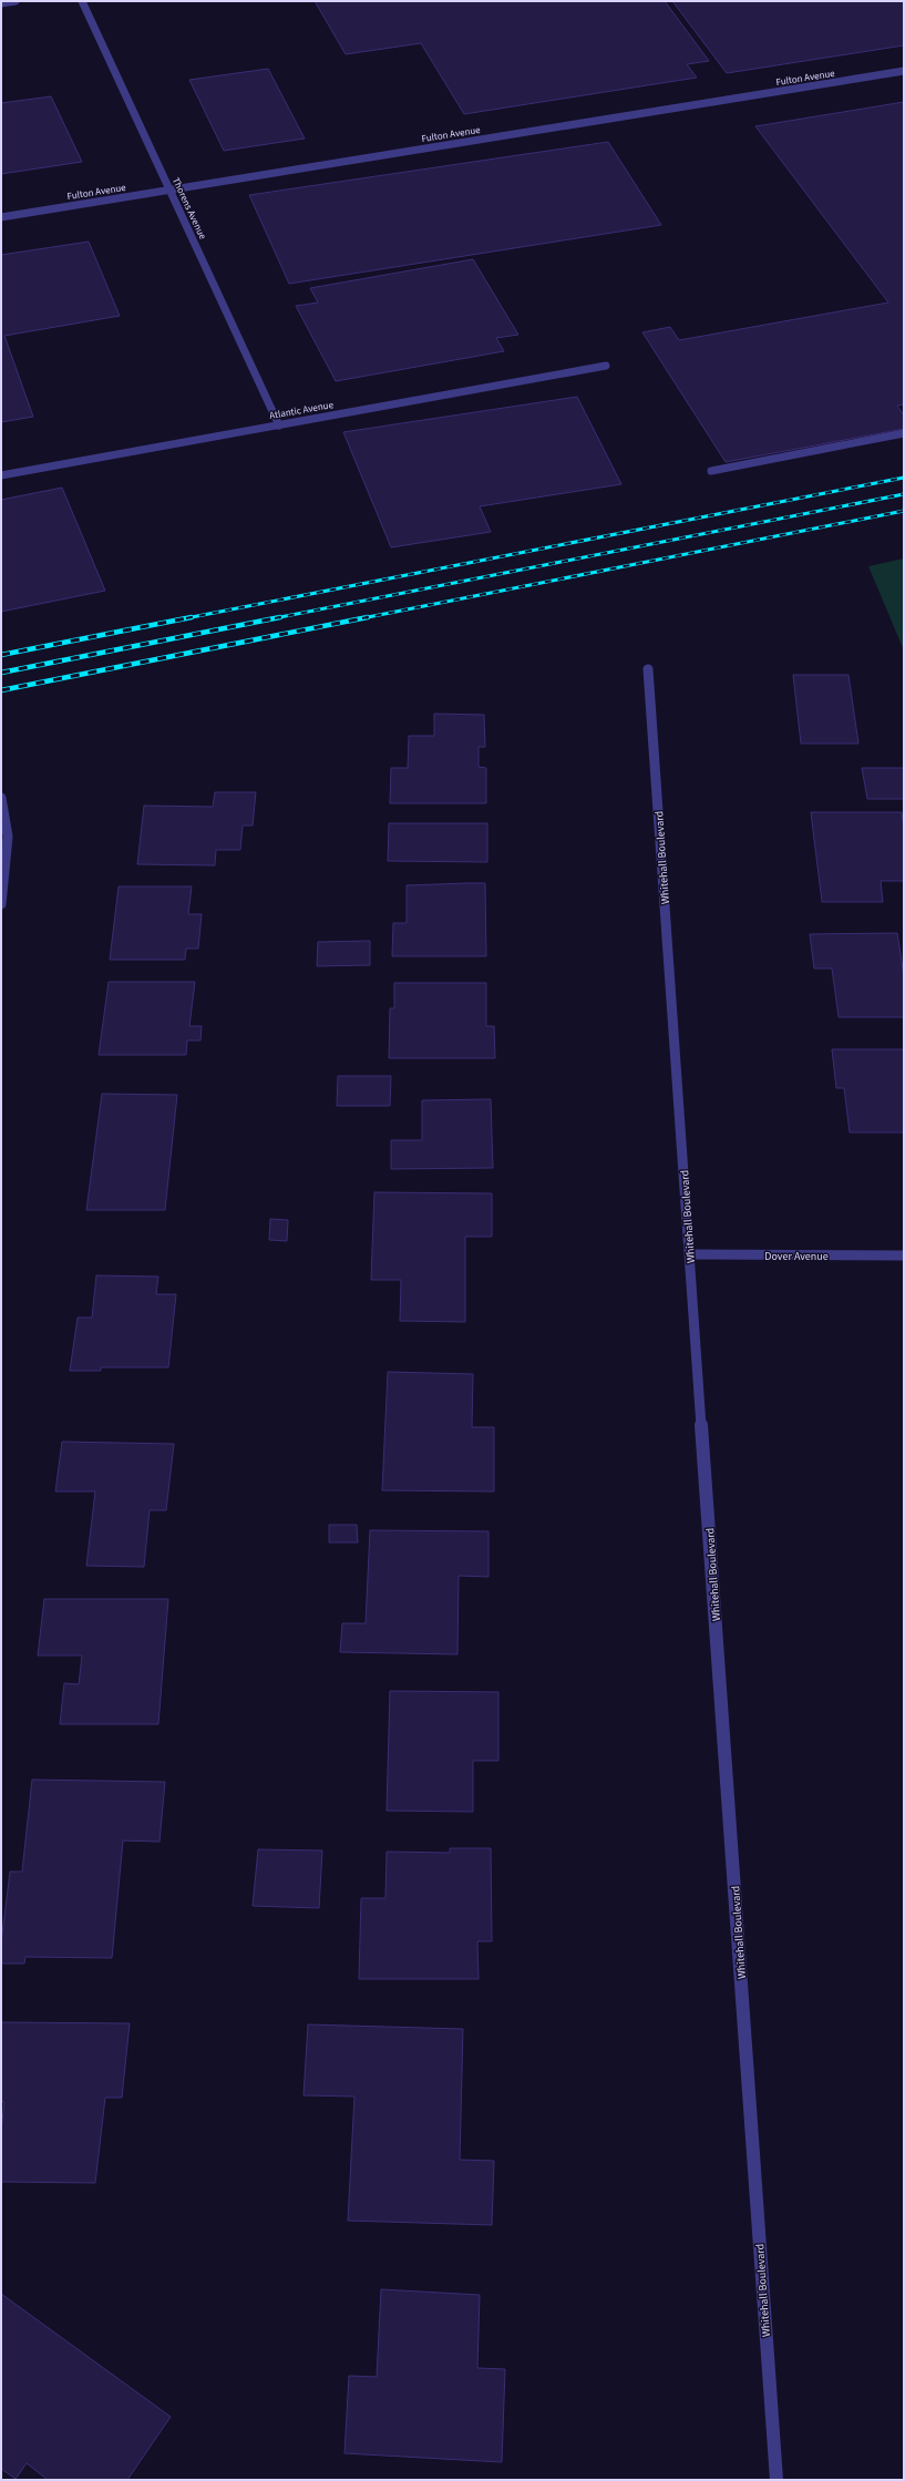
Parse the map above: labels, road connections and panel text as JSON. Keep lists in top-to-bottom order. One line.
{"streets":{"street":["Fulton Avenue","Thorens Avenue","Atlantic Avenue","Whitehall Boulevard","Dover Avenue"]},"crossings":[["Fulton Avenue","Thorens Avenue"],["Thorens Avenue","Atlantic Avenue"],["Whitehall Boulevard","Dover Avenue"]]}
